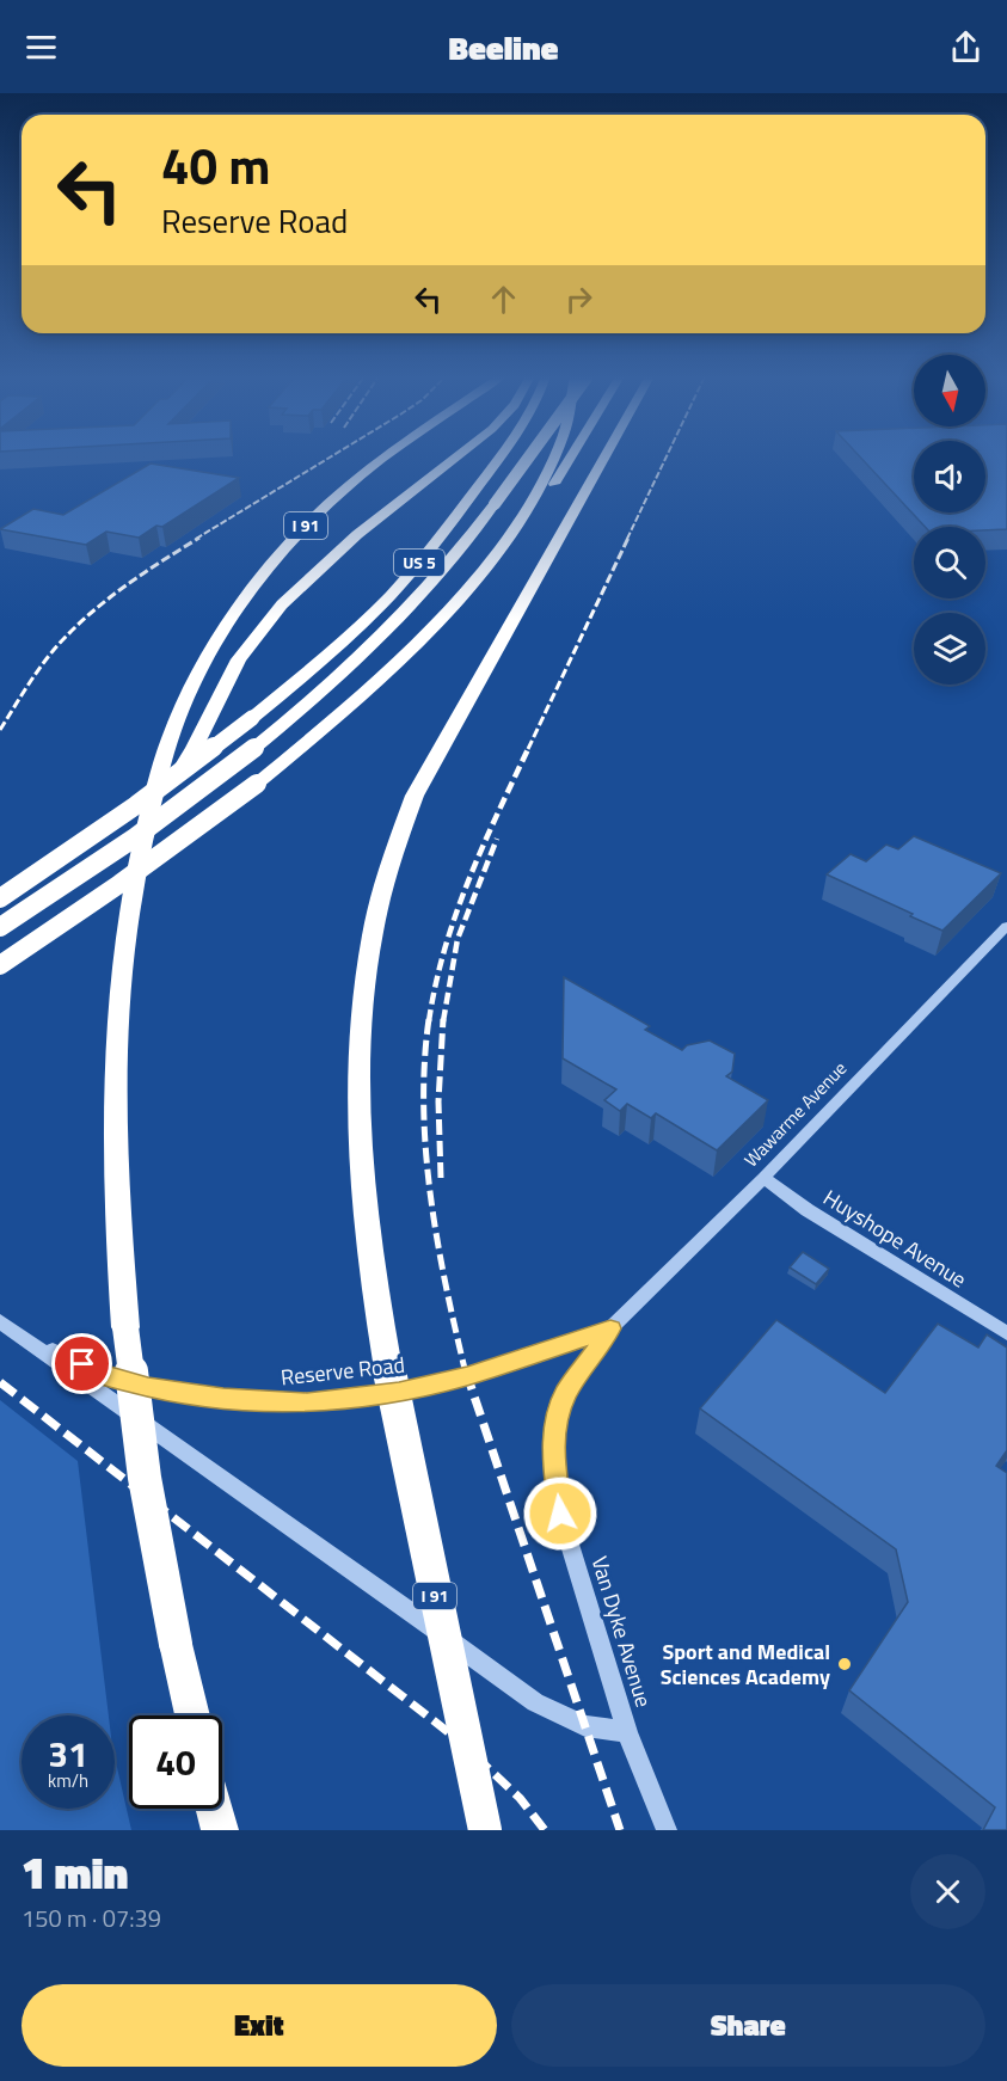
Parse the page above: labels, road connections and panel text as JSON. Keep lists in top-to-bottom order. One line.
{"streets":{"highway":["I 91","US 5"],"street":["Wawarme Avenue","Huyshope Avenue","Reserve Road","Van Dyke Avenue"]},"crossings":[["Wawarme Avenue","Huyshope Avenue"],["Wawarme Avenue","Reserve Road"],["Wawarme Avenue","Van Dyke Avenue"],["Reserve Road","Van Dyke Avenue"]],"places":["Sport and Medical Sciences Academy"],"north":"bottom","page":{"header":"Beeline","turn":["40 m","Reserve Road"],"speed":"31 km/h","limit":"40","heading":["1 min","150 m · 07:39"],"buttons":["Exit","Share"]}}
